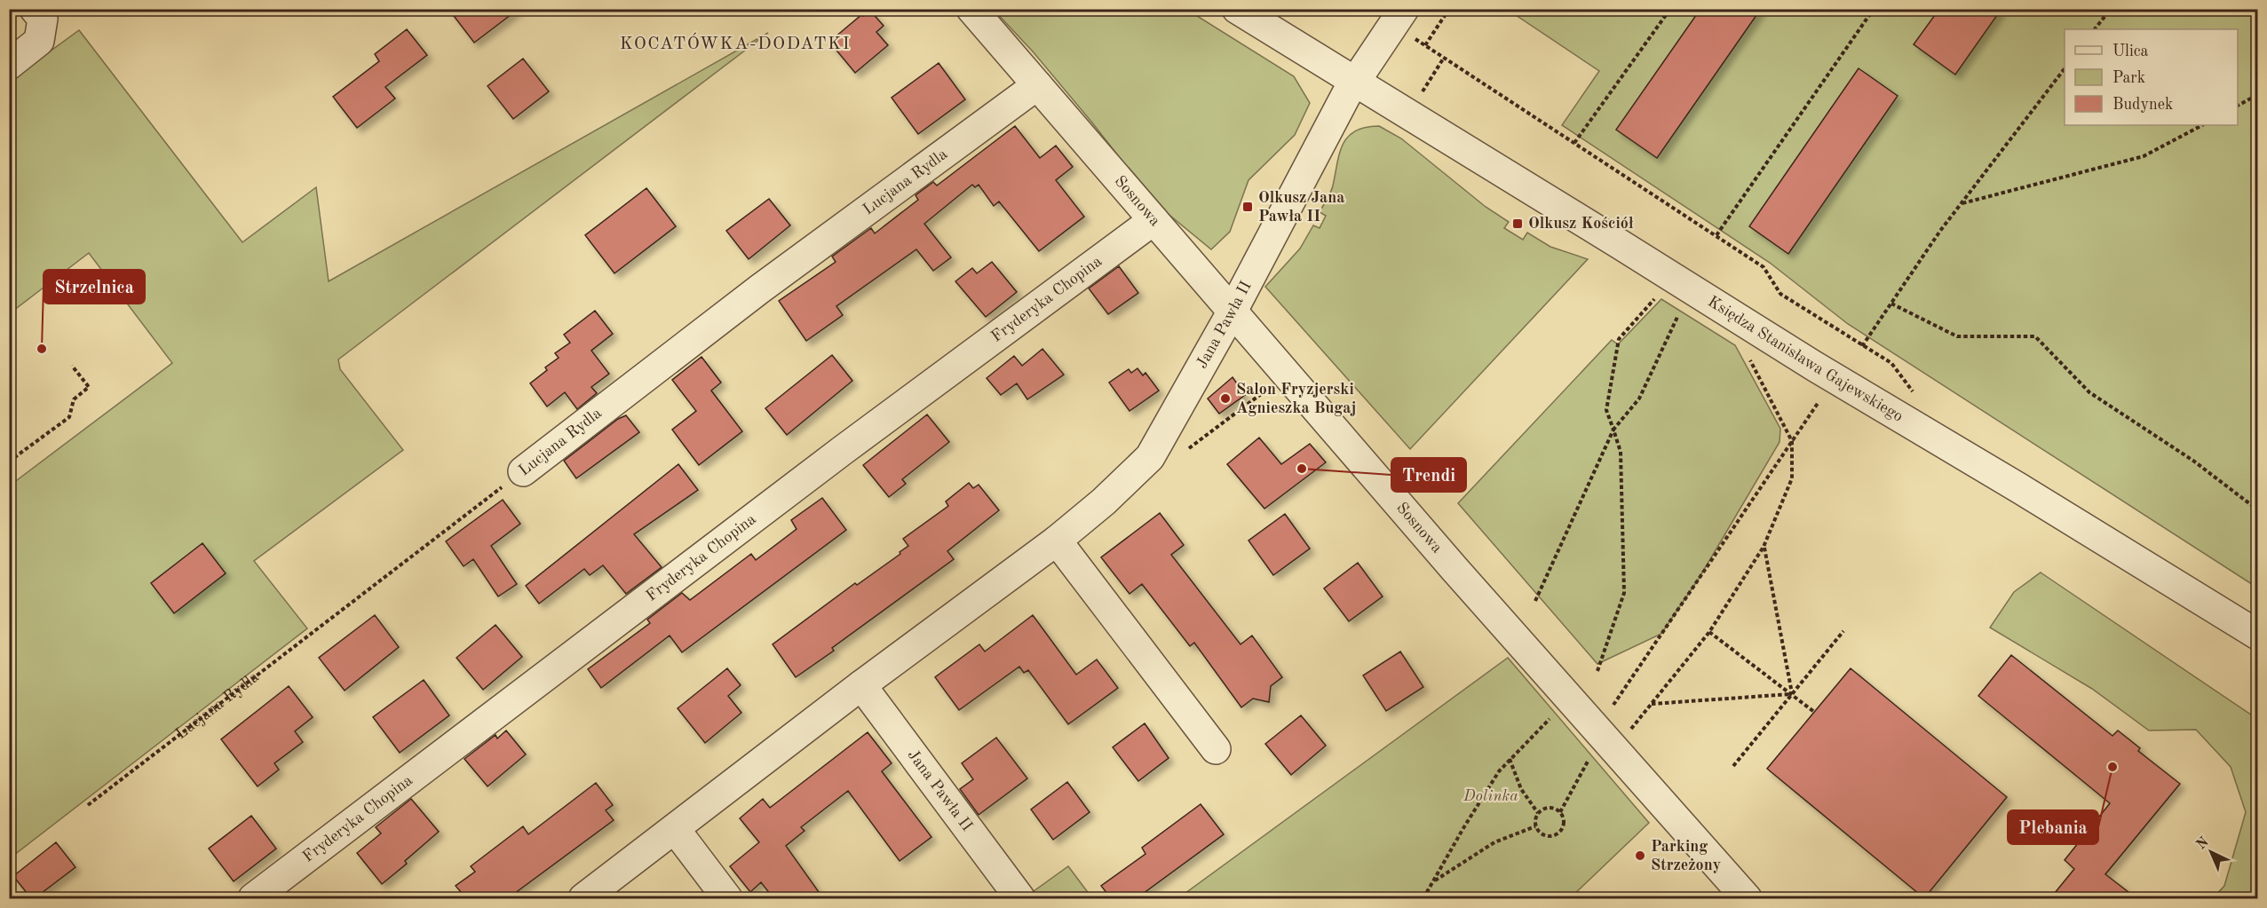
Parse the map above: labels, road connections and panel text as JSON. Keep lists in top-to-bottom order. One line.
{"streets":{"street":["Lucjana Rydla","Sosnowa","Fryderyka Chopina","Jana Pawła II","Księdza Stanisława Gajewskiego"]},"crossings":[["Lucjana Rydla","Sosnowa"],["Sosnowa","Fryderyka Chopina"],["Sosnowa","Jana Pawła II"],["Jana Pawła II","Księdza Stanisława Gajewskiego"]],"districts":["KOCATÓWKA-DODATKI"],"parks":["Dolinka"],"places":{"transit":["Olkusz Jana Pawła II","Olkusz Kościół"],"other":["Strzelnica","Salon Fryzjerski Agnieszka Bugaj","Trendi","Plebania","Parking Strzeżony"]},"legend":["Ulica","Park","Budynek"],"north":"top left"}
